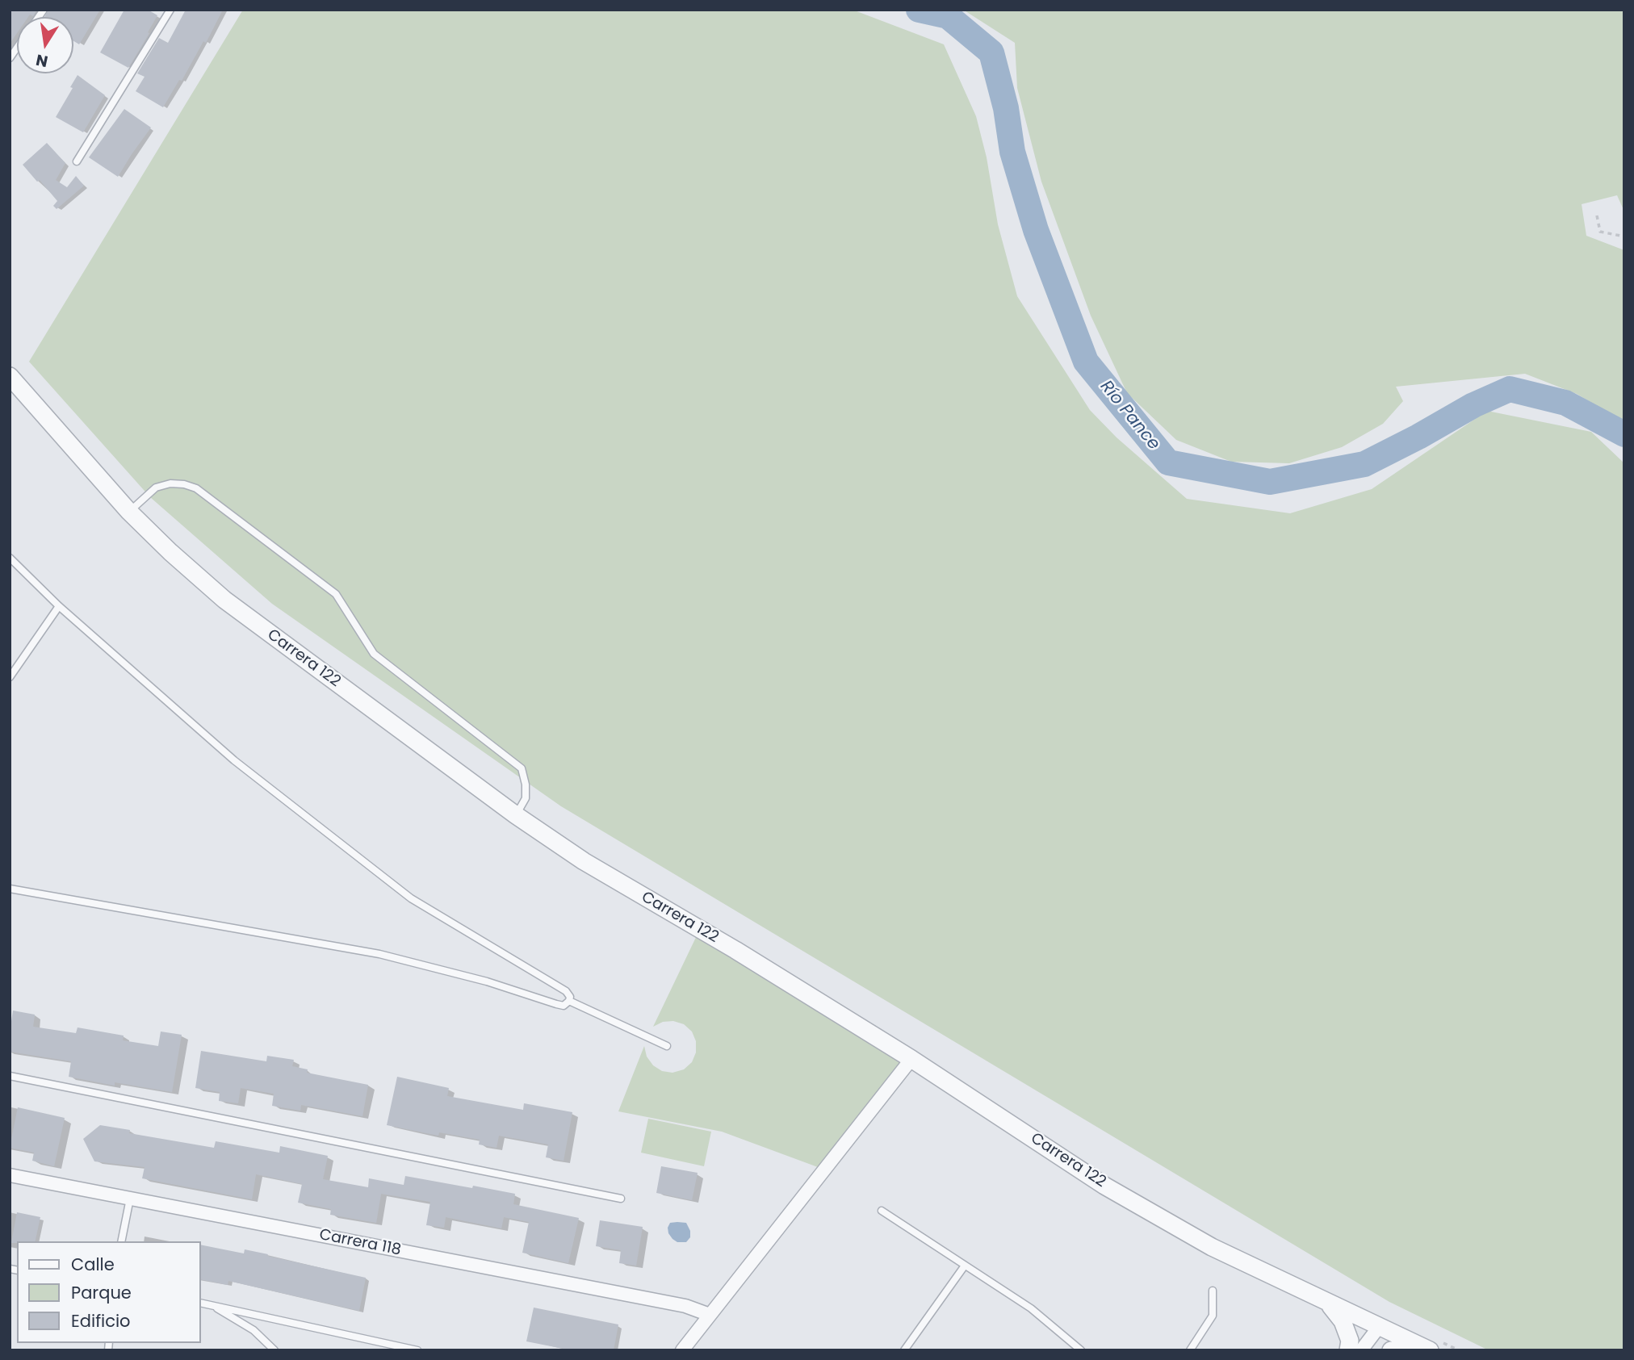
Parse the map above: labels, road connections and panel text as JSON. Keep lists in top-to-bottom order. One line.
{"streets":{"street":["Carrera 122","Carrera 118"]},"water":["Río Pance"],"legend":["Calle","Parque","Edificio"],"north":"bottom"}
